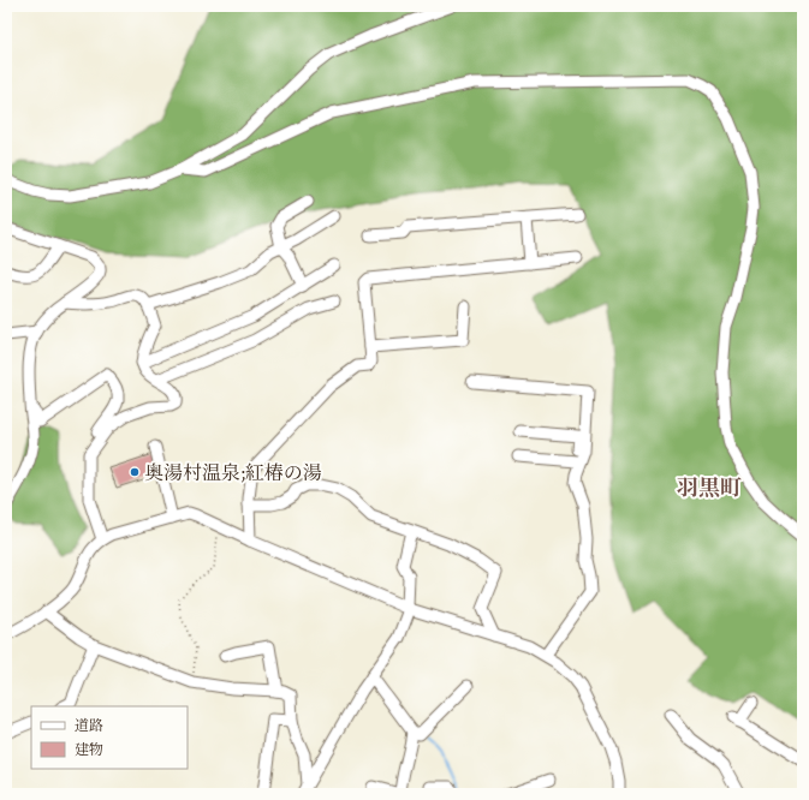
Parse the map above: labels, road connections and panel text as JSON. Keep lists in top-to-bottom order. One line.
{"districts":["羽黒町"],"places":["奥湯村温泉;紅椿の湯"],"legend":["道路","建物"]}
